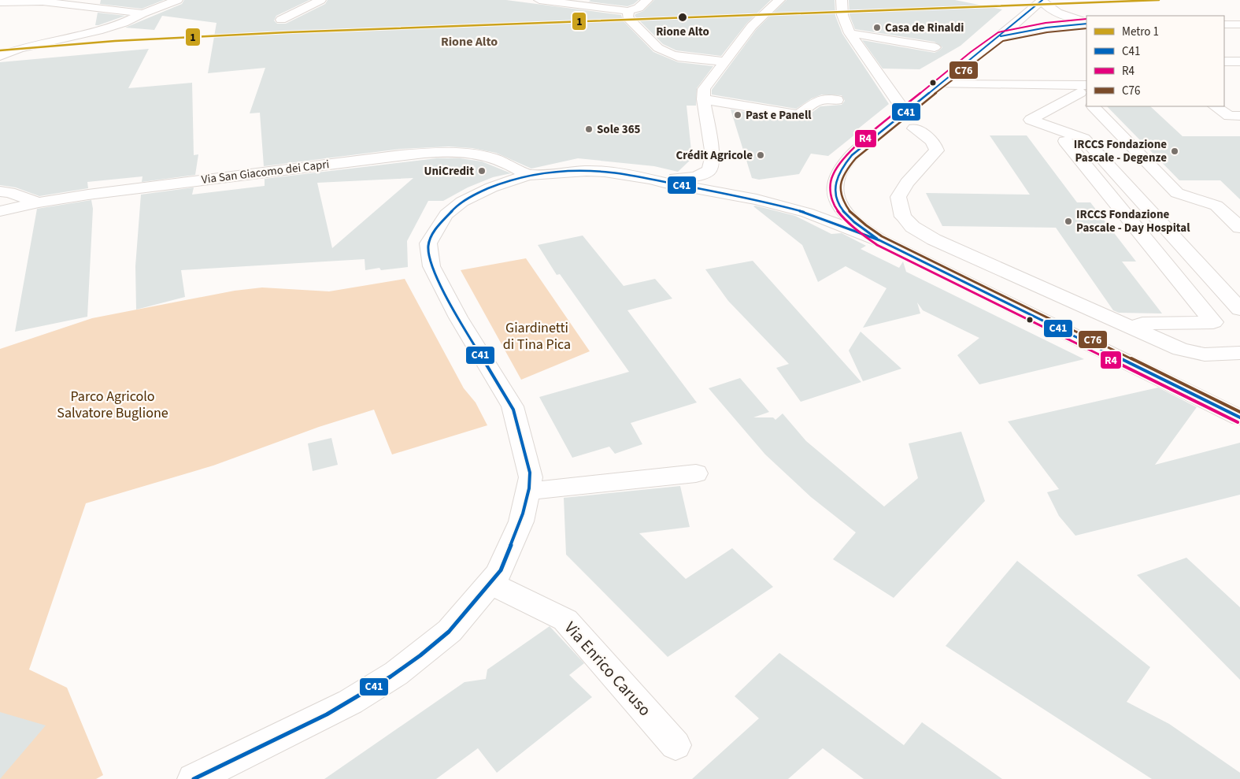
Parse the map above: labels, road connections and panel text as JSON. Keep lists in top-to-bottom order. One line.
{"streets":{"street":["Via San Giacomo dei Capri","Via Enrico Caruso"]},"districts":["Rione Alto"],"parks":["Giardinetti di Tina Pica","Parco Agricolo Salvatore Buglione"],"places":["Rione Alto","Casa de Rinaldi","Past e Panell","Sole 365","IRCCS Fondazione Pascale - Degenze","Crédit Agricole","UniCredit","IRCCS Fondazione Pascale - Day Hospital"],"lines":["metro line 1","transit line C41","transit line R4","transit line C76"],"legend":["Metro 1","C41","R4","C76"]}
